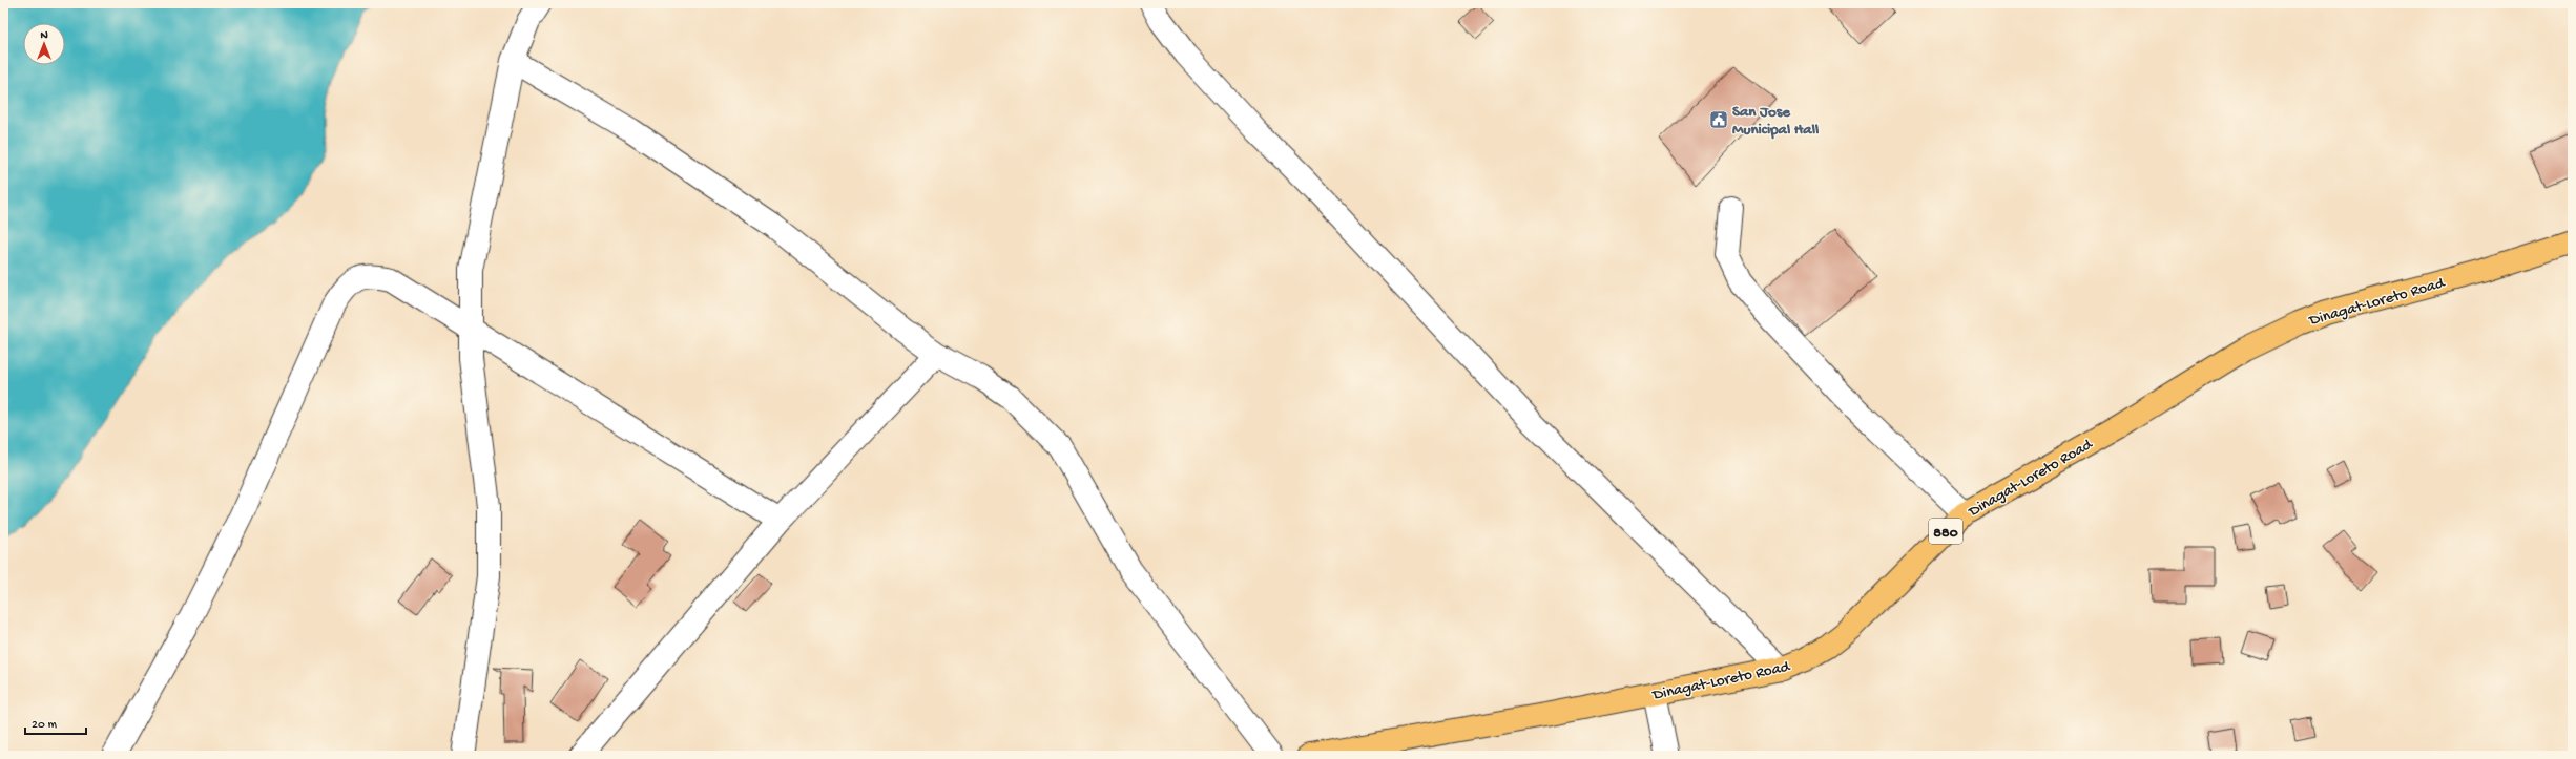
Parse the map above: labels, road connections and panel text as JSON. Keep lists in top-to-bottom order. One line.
{"streets":{"main road":["Dinagat-Loreto Road","880"]},"places":{"public building":["San Jose Municipal Hall"]},"scale_bar":"20 m","north":"top"}
